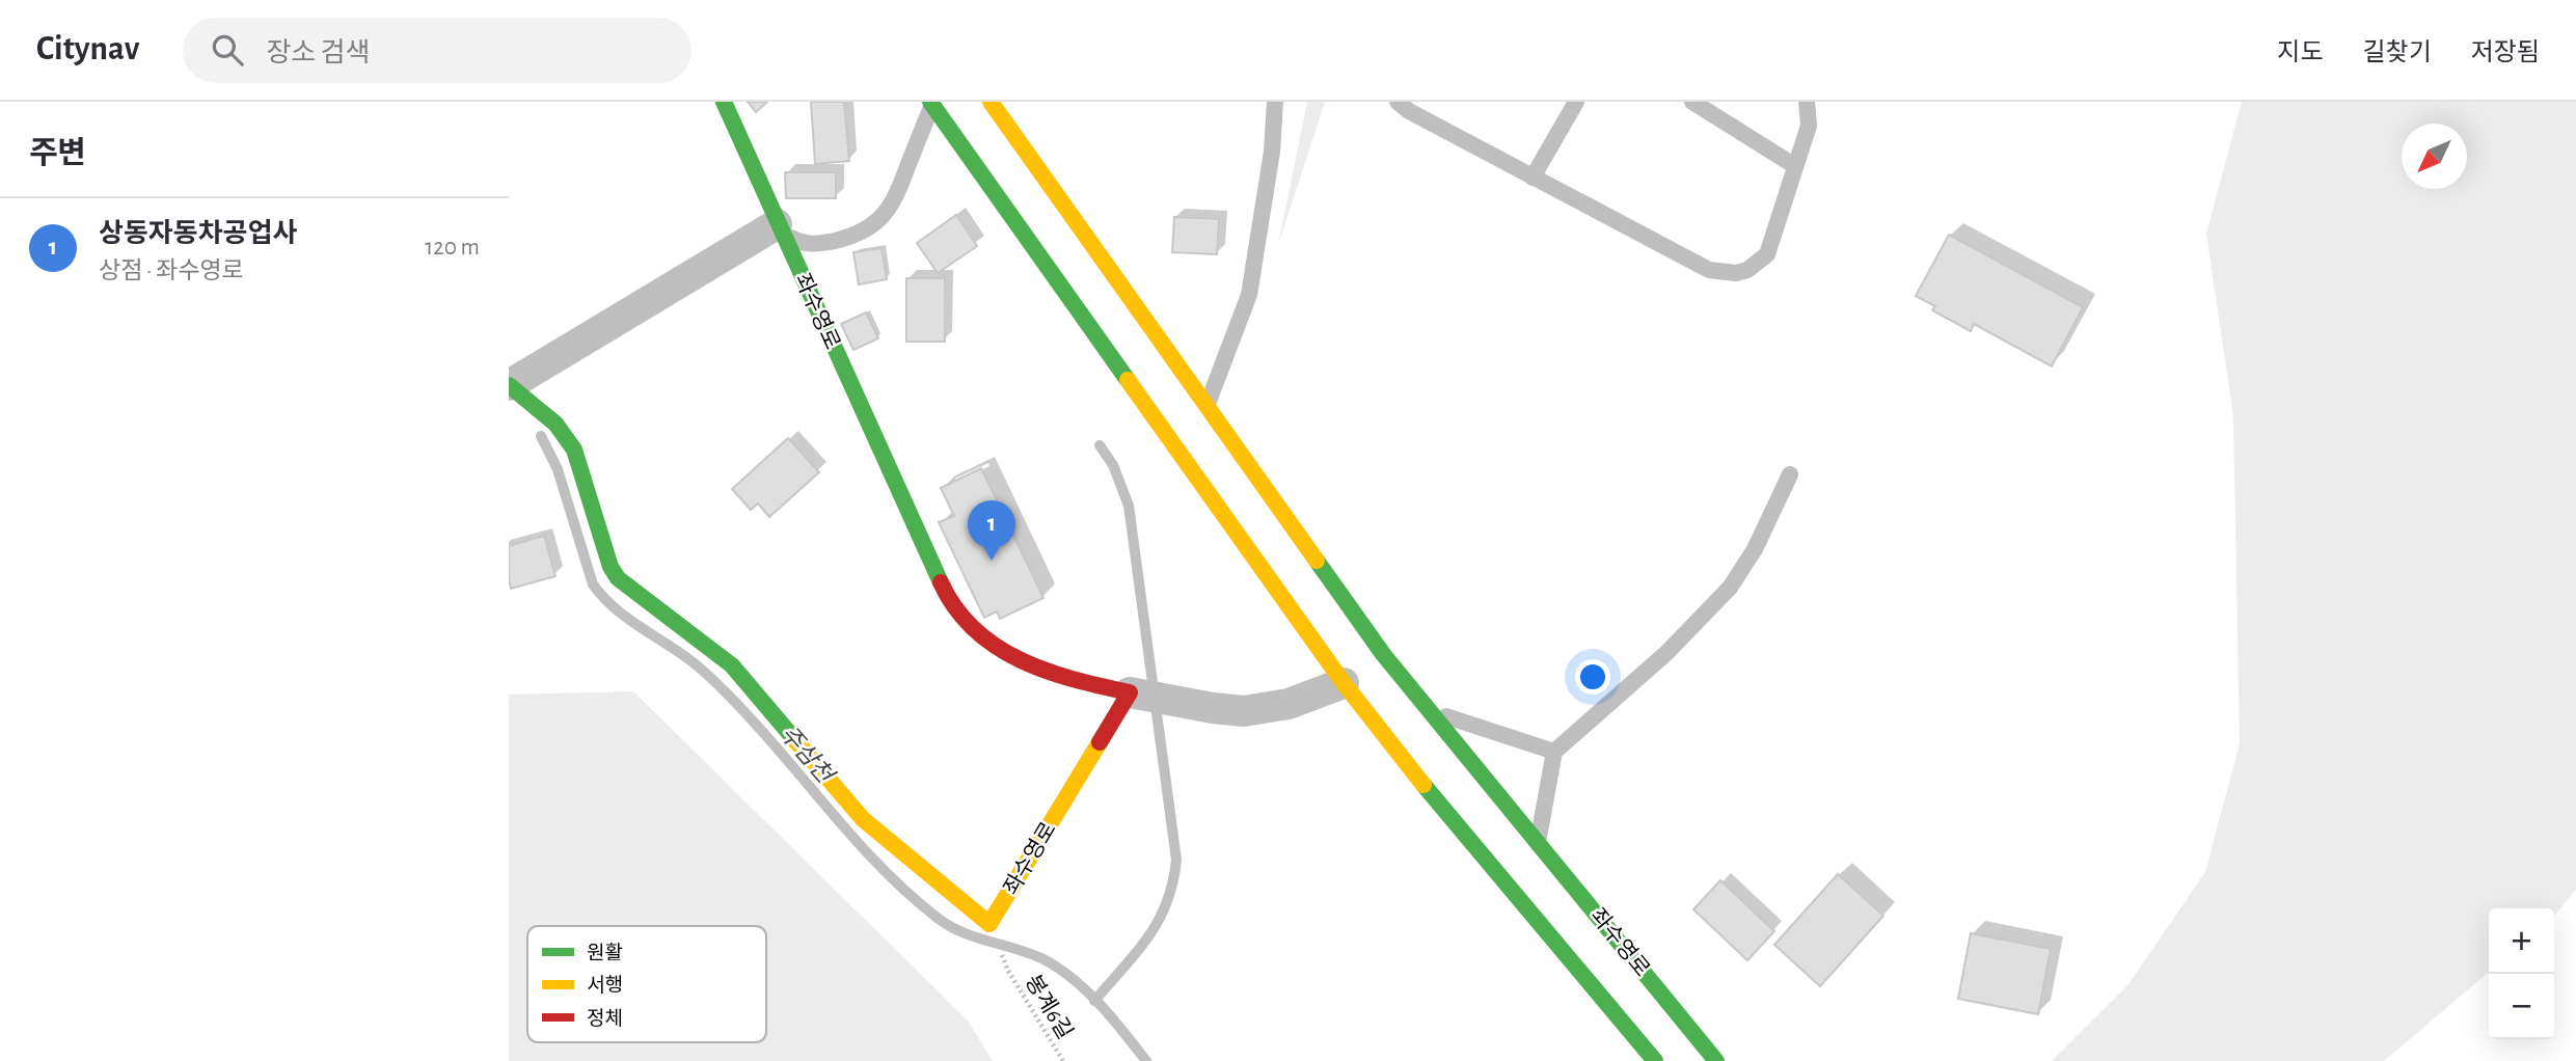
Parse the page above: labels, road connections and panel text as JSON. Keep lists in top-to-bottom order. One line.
{"streets":{"street":["좌수영로"],"path":["봉계6길"]},"water":["주삼천"],"legend":["원활","서행","정체"],"north":"bottom left","page":{"header":"Citynav","search":"장소 검색","nav":["지도","길찾기","저장됨"],"heading":"주변","list":[{"mark":"1","name":"상동자동차공업사","note":"상점 · 좌수영로","value":"120 m"}],"pins":"1","map_buttons":["+","−"]}}
